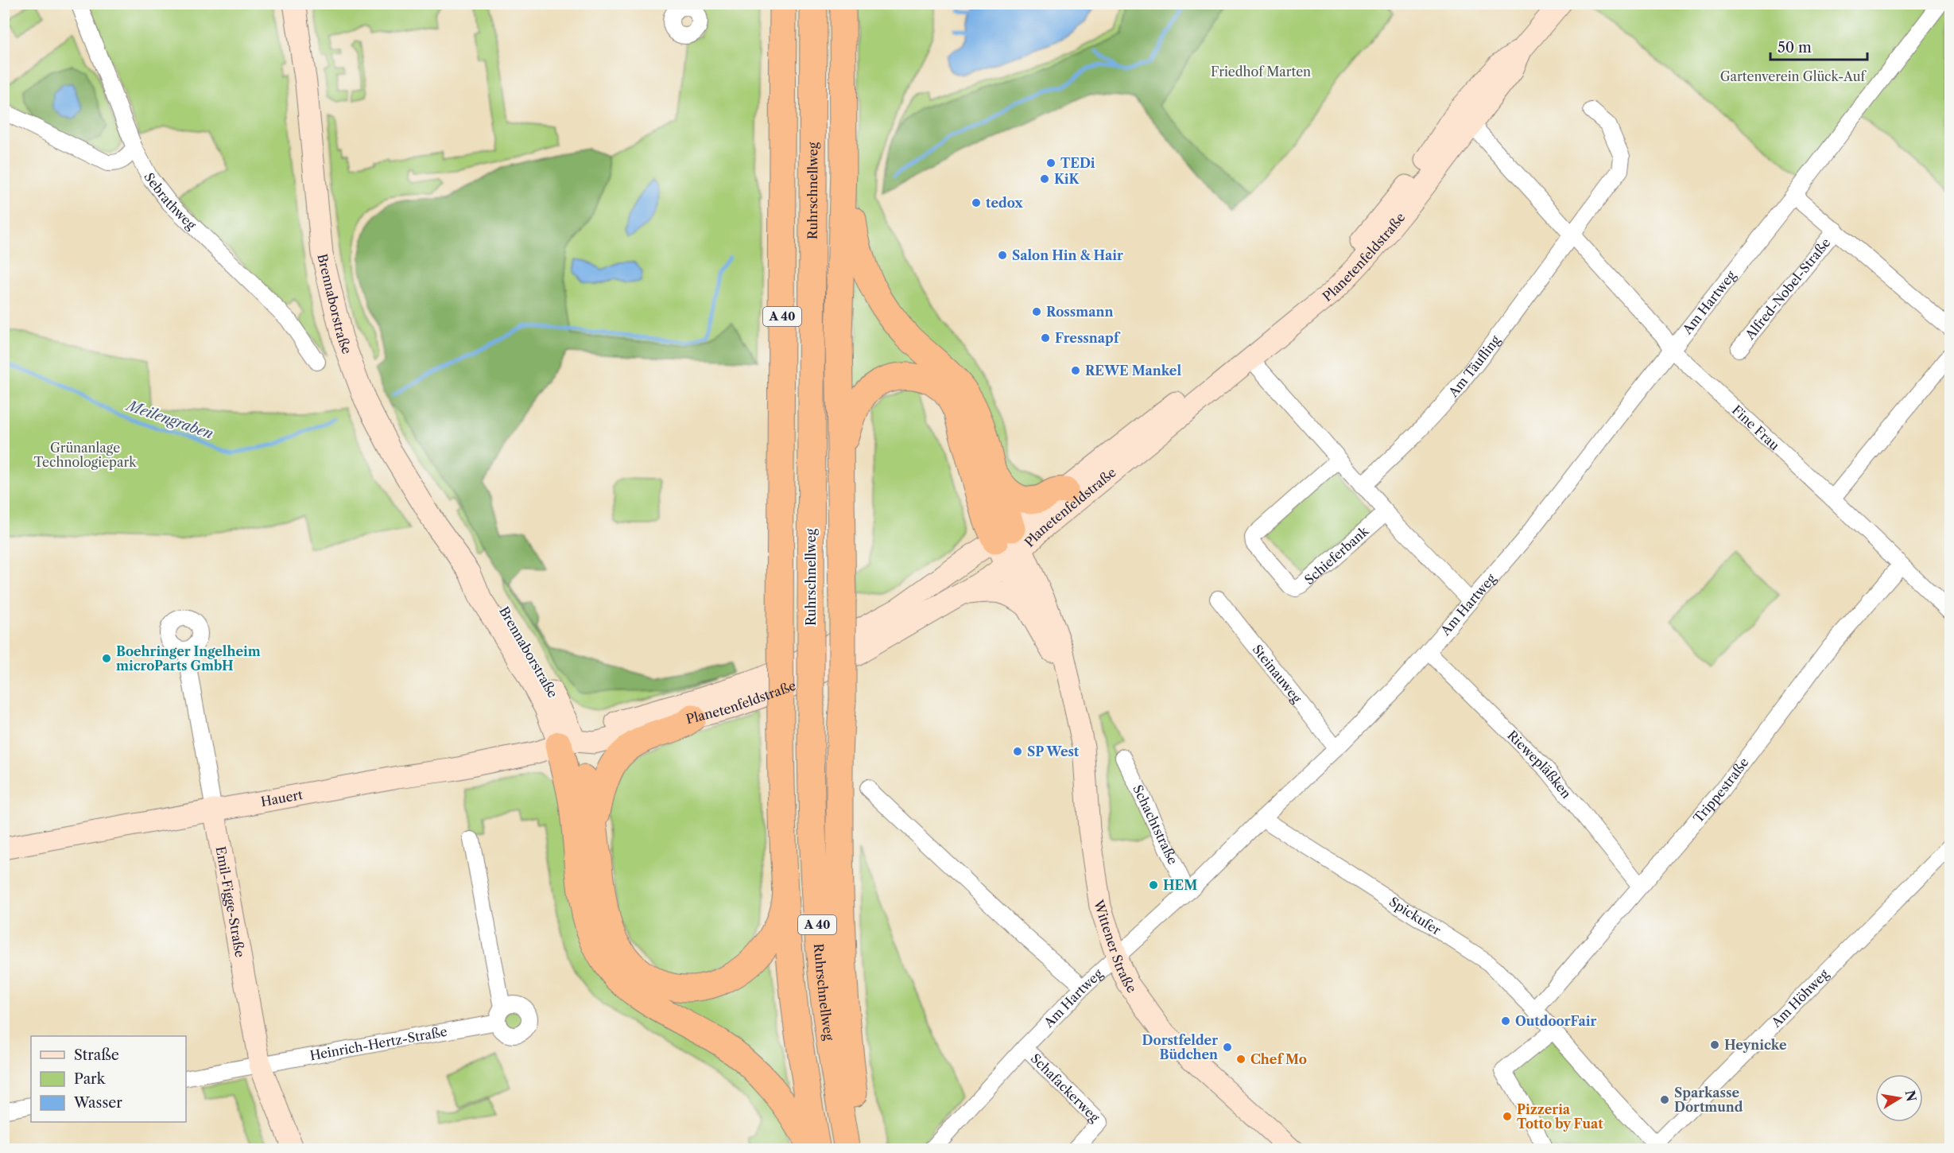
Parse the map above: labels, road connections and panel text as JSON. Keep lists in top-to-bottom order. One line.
{"streets":{"highway":["Ruhrschnellweg","A 40"],"main road":["Planetenfeldstraße","Brennaborstraße","Hauert","Emil-Figge-Straße","Wittener Straße"],"street":["Sebrathweg","Alfred-Nobel-Straße","Am Hartweg","Am Täufling","Fine Frau","Schieferbank","Steinauweg","Riewepläßken","Trippestraße","Schachtstraße","Spickufer","Am Höhweg","Heinrich-Hertz-Straße","Schafackerweg"]},"crossings":[["Planetenfeldstraße","Brennaborstraße"],["Planetenfeldstraße","Fine Frau"],["Planetenfeldstraße","Hauert"],["Planetenfeldstraße","Wittener Straße"],["Alfred-Nobel-Straße","Am Hartweg"],["Am Hartweg","Fine Frau"],["Am Hartweg","Steinauweg"],["Am Hartweg","Riewepläßken"],["Am Hartweg","Schachtstraße"],["Am Hartweg","Spickufer"],["Am Hartweg","Wittener Straße"],["Am Hartweg","Schafackerweg"],["Brennaborstraße","Hauert"],["Am Täufling","Fine Frau"],["Fine Frau","Trippestraße"],["Riewepläßken","Trippestraße"],["Trippestraße","Spickufer"],["Hauert","Emil-Figge-Straße"],["Emil-Figge-Straße","Heinrich-Hertz-Straße"],["Spickufer","Am Höhweg"]],"water":["Meilengraben"],"parks":["Friedhof Marten","Gartenverein Glück-Auf","Grünanlage Technologiepark"],"places":["TEDi","KiK","tedox","Salon Hin & Hair","Rossmann","Fressnapf","REWE Mankel","Boehringer Ingelheim microParts GmbH","SP West","HEM","OutdoorFair","Heynicke","Dorstfelder Büdchen","Chef Mo","Sparkasse Dortmund","Pizzeria Totto by Fuat"],"legend":["Straße","Park","Wasser"],"scale_bar":"50 m","north":"right"}
